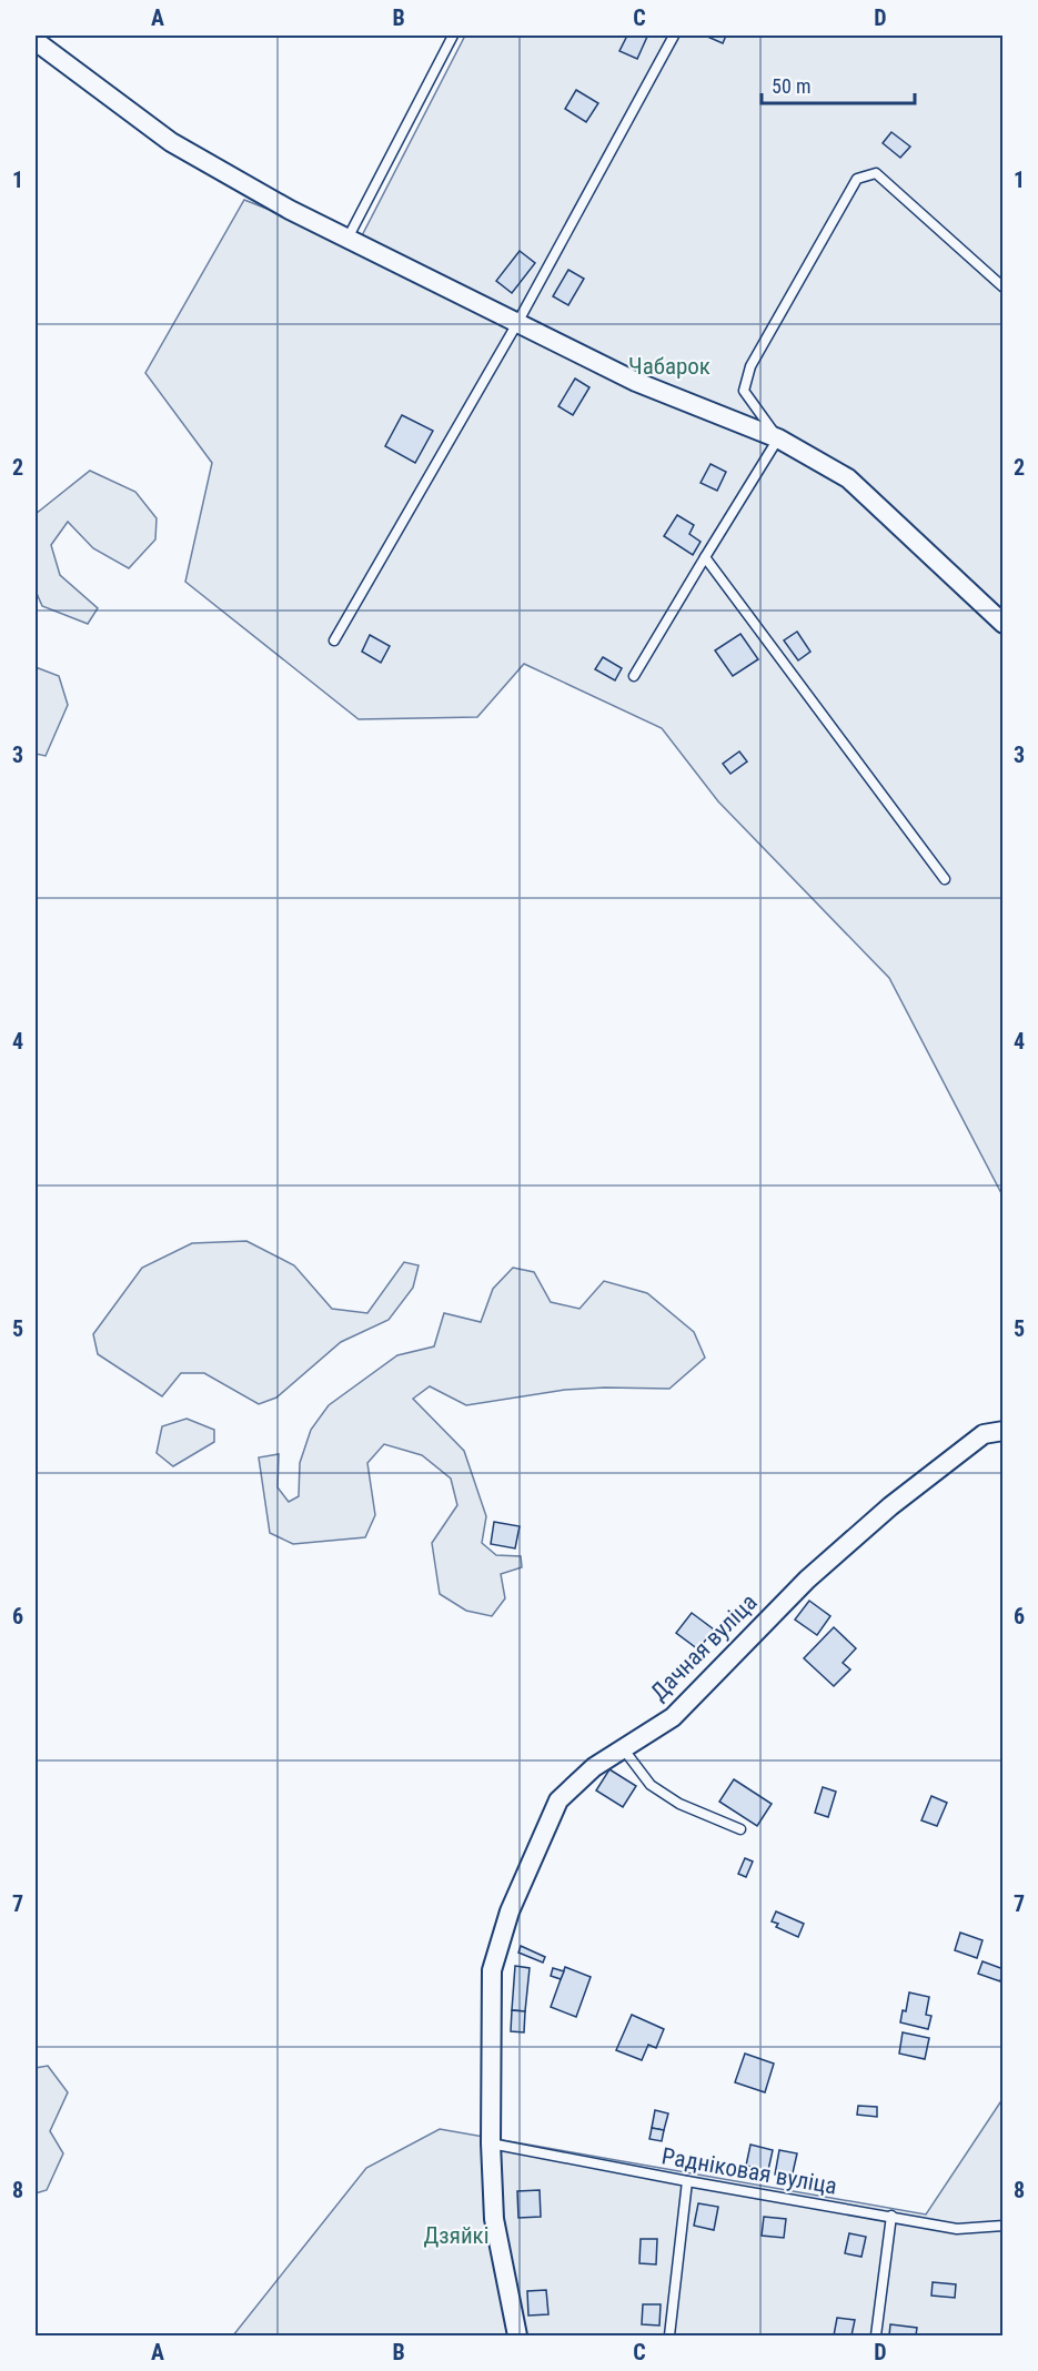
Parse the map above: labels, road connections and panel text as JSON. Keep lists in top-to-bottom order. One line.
{"streets":{"street":["Дачная вуліца"],"lane":["Радніковая вуліца"]},"crossings":[["Дачная вуліца","Радніковая вуліца"]],"parks":["Чабарок","Дзяйкі"],"scale_bar":"50 m","grid":{"columns":["A","B","C","D"],"rows":["1","2","3","4","5","6","7","8"]}}
